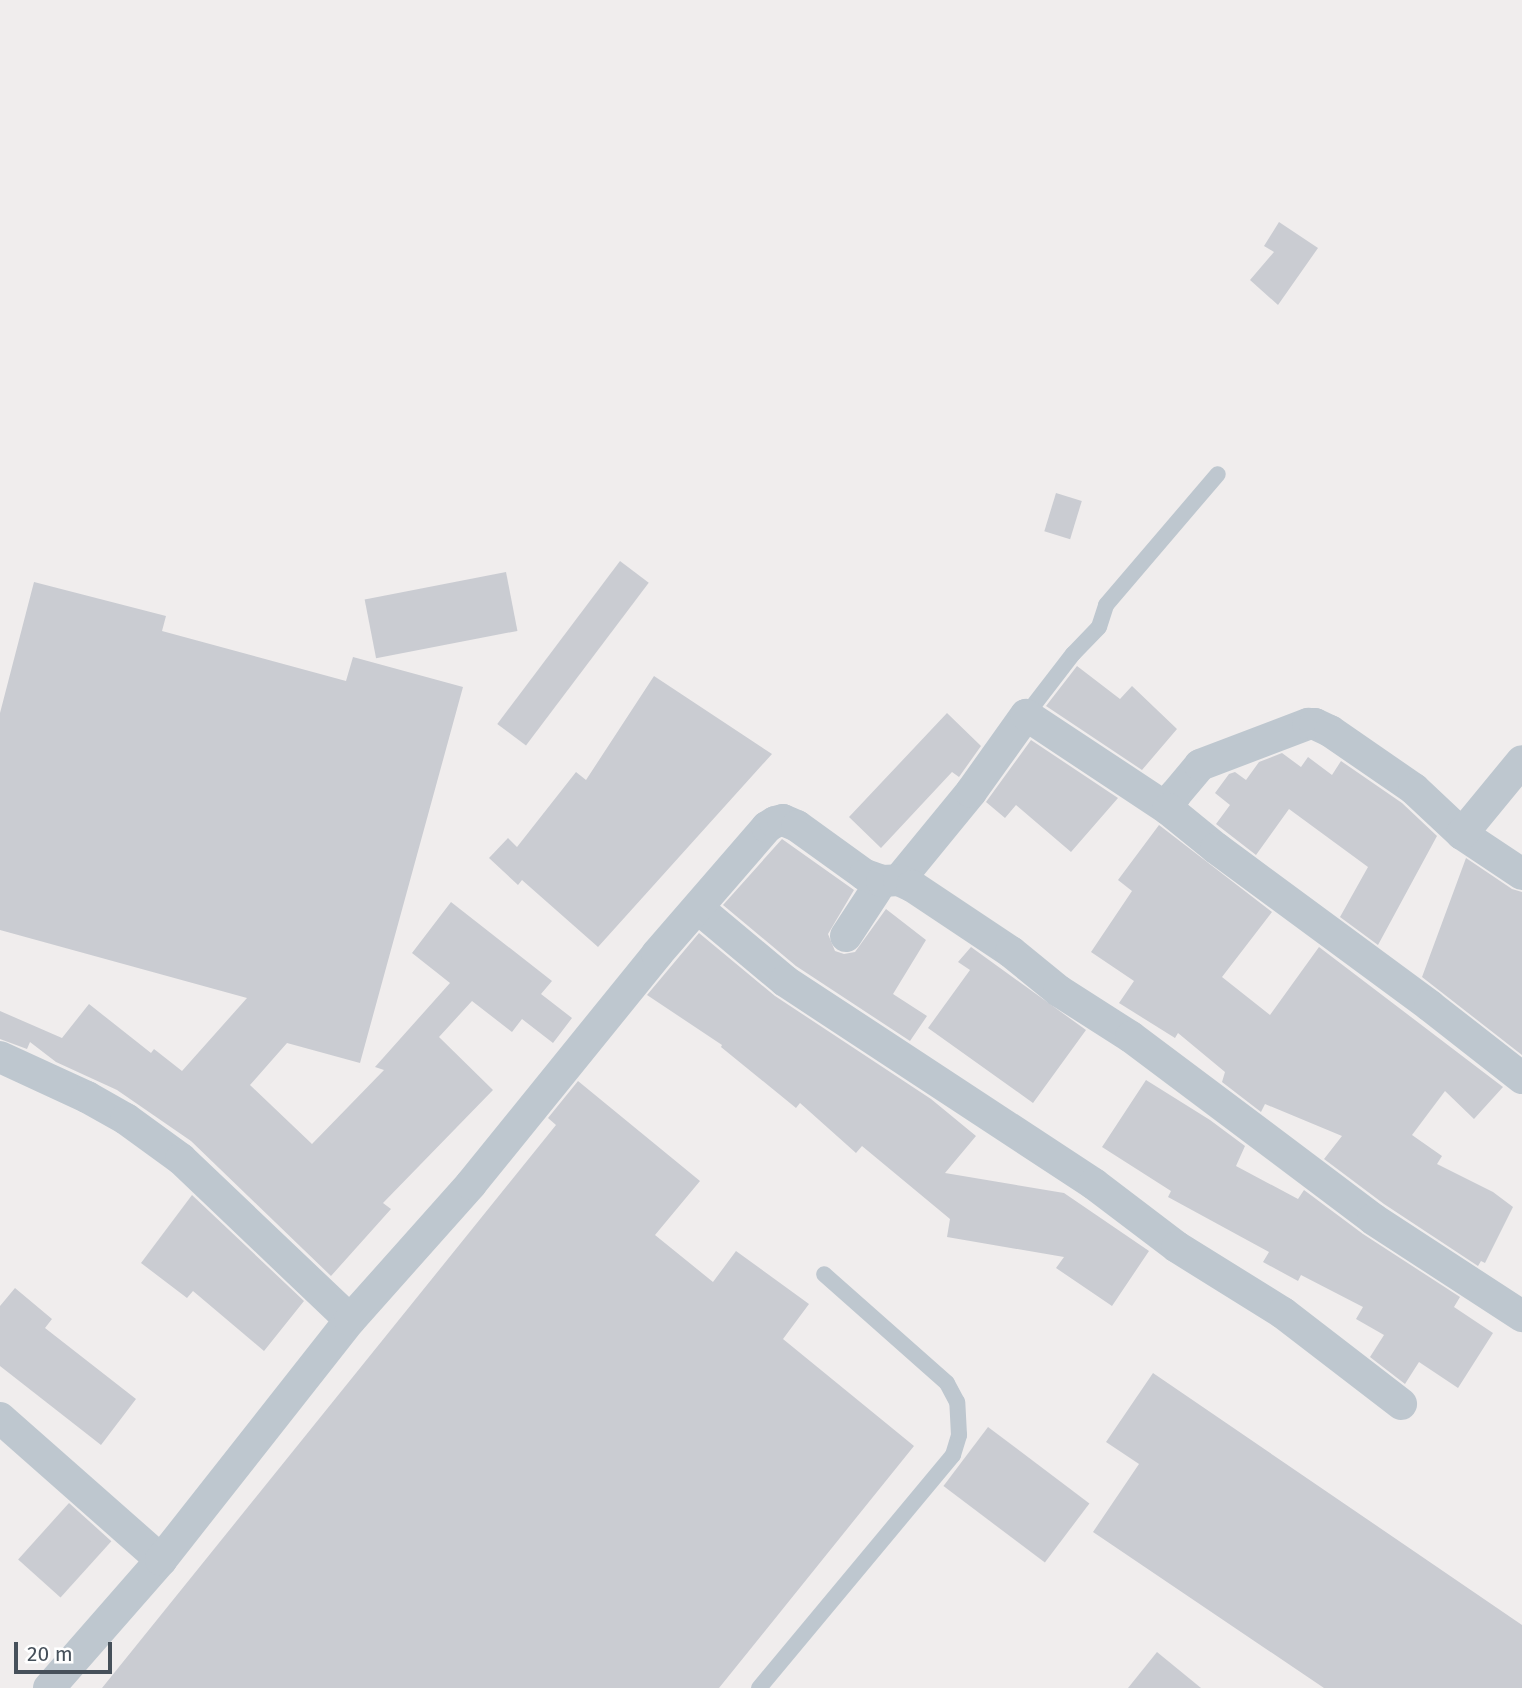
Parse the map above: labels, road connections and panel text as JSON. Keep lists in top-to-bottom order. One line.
{"scale_bar":"20 m"}
